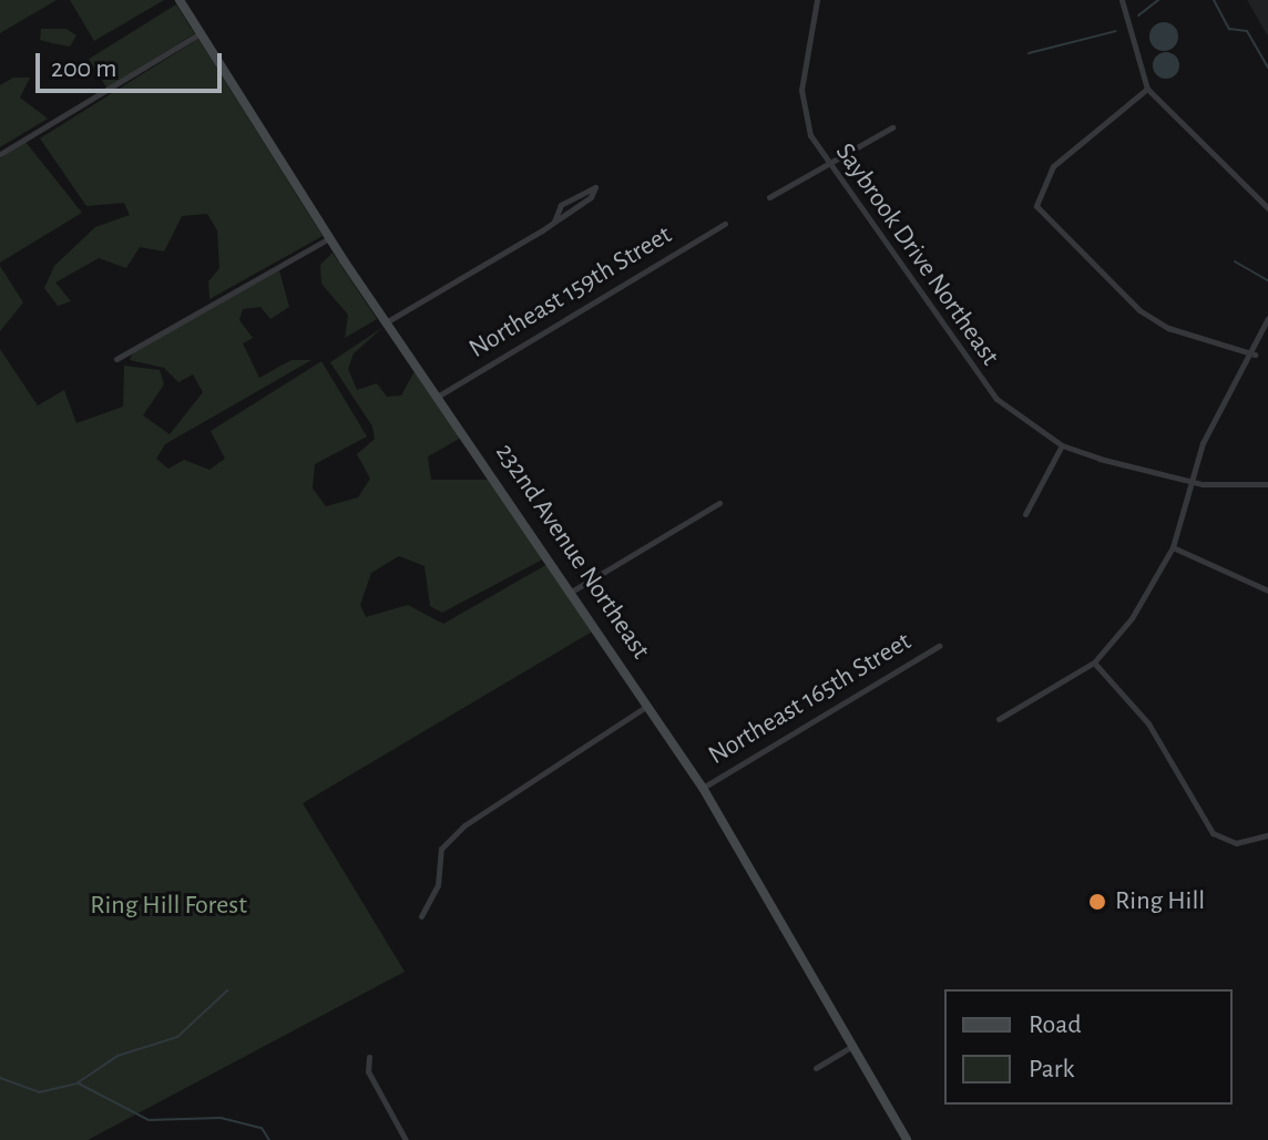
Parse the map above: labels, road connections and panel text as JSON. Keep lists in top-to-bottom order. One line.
{"streets":{"street":["Saybrook Drive Northeast","Northeast 159th Street","232nd Avenue Northeast","Northeast 165th Street"]},"crossings":[["Northeast 159th Street","232nd Avenue Northeast"],["232nd Avenue Northeast","Northeast 165th Street"]],"parks":["Ring Hill Forest"],"places":["Ring Hill"],"legend":["Road","Park"],"scale_bar":"200 m"}
